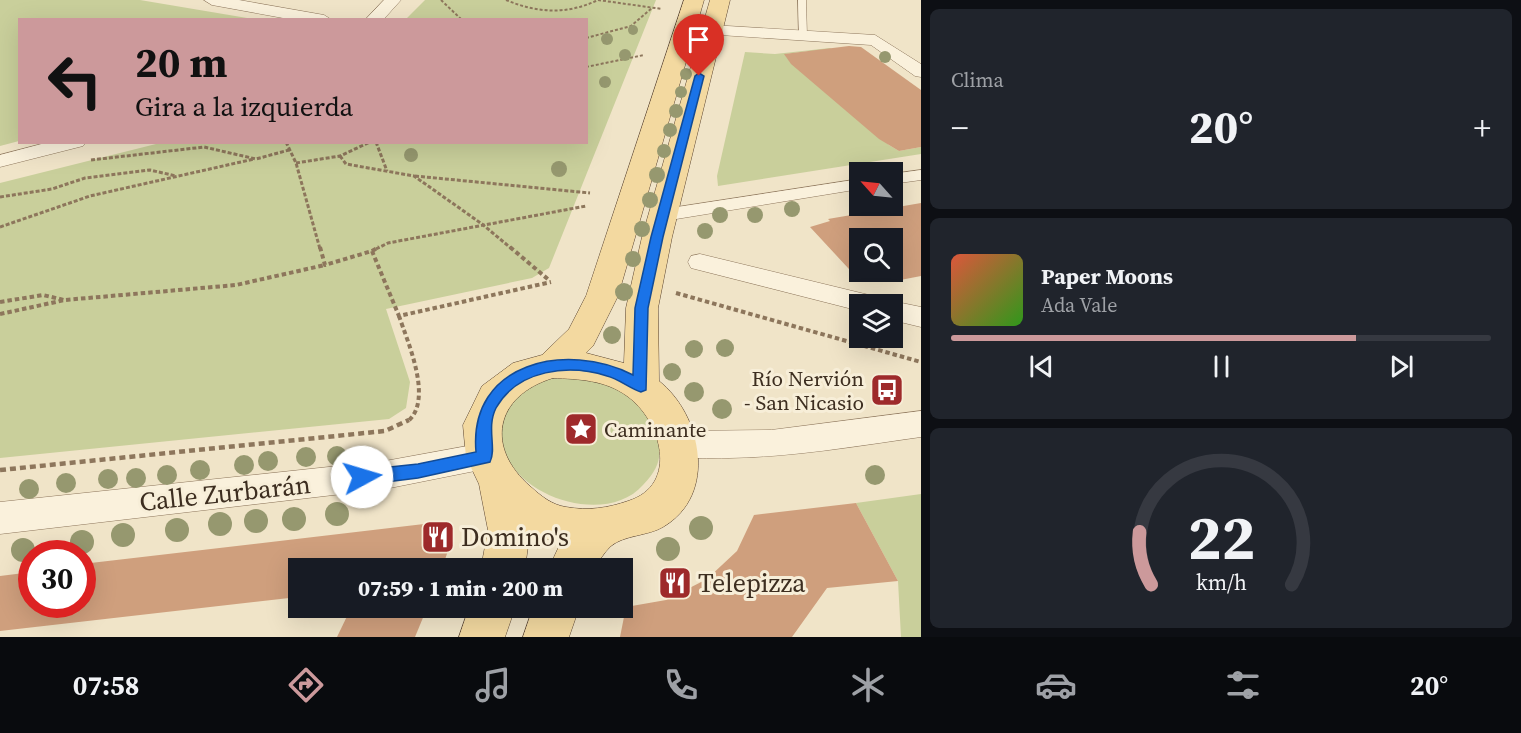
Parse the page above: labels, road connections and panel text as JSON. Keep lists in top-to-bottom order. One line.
{"streets":{"street":["Calle Zurbarán"]},"places":{"bus stop":["Río Nervión - San Nicasio"],"place":["Caminante"],"restaurant":["Domino's","Telepizza"]},"north":"top left","page":{"tile":"Clima","turn":["20 m","Gira a la izquierda"],"heat":["−","20°","+"],"song":["Paper Moons","Ada Vale"],"limit":"30","trip":"07:59 · 1 min · 200 m","tabs":["07:58","20°"],"gauge":["22","km/h"]}}
